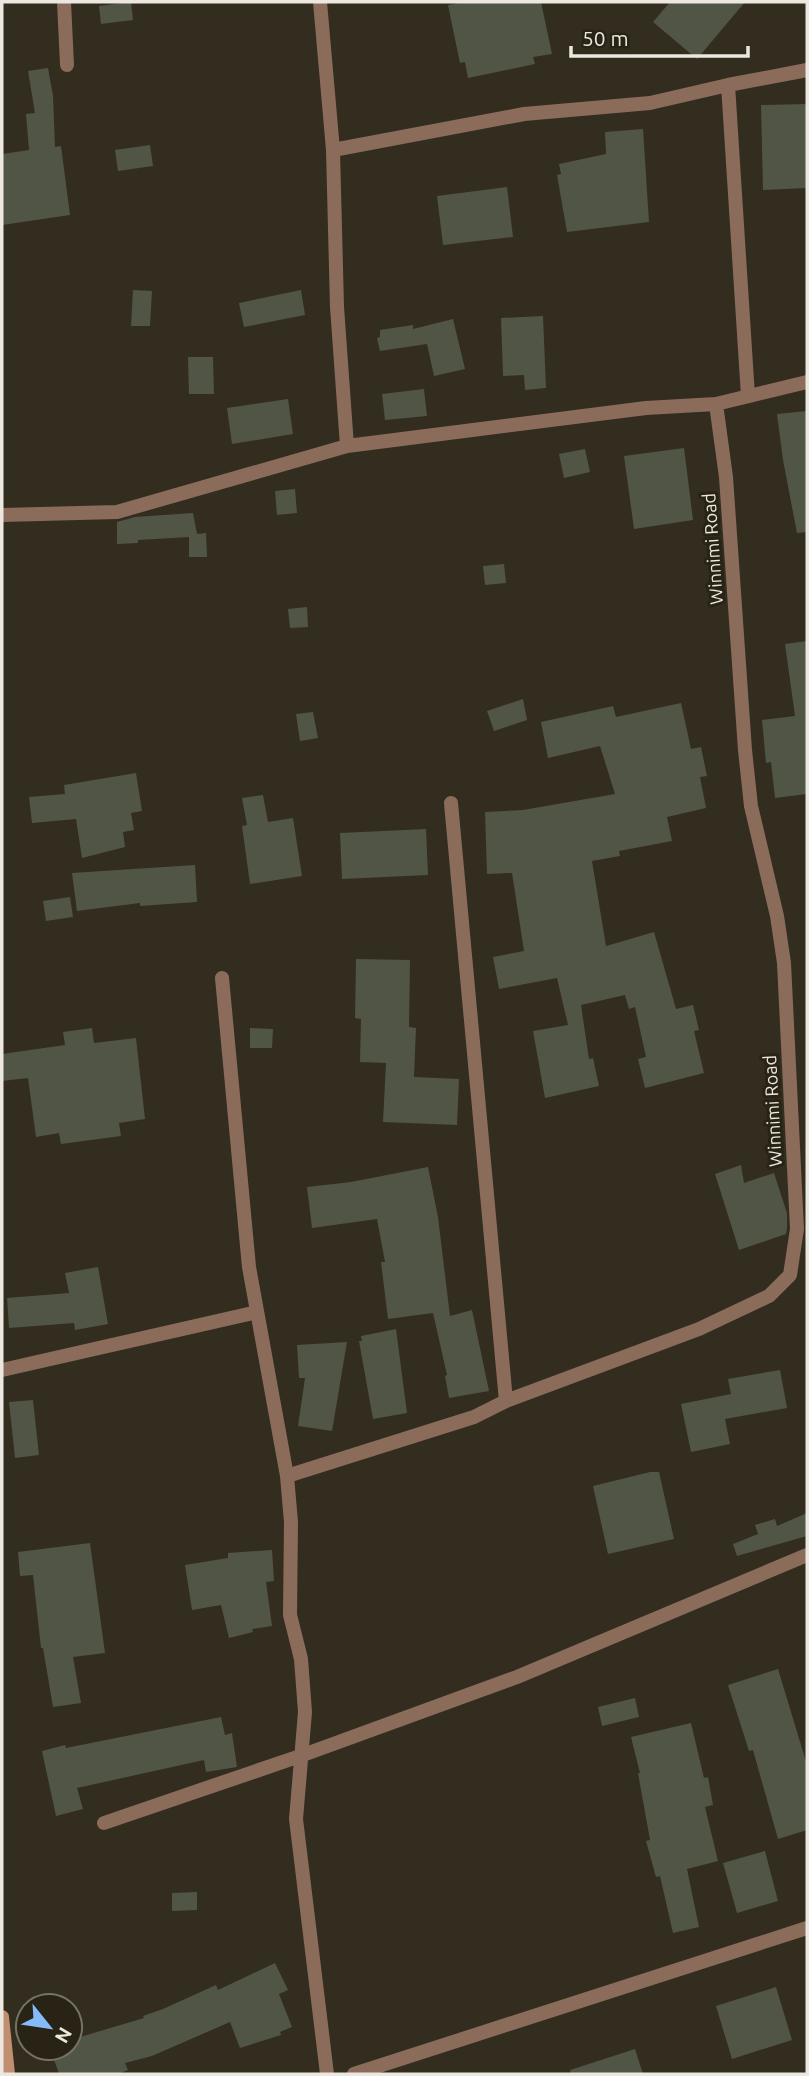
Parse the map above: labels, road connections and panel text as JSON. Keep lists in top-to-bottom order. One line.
{"streets":{"street":["Winnimi Road"]},"scale_bar":"50 m","north":"bottom right"}
